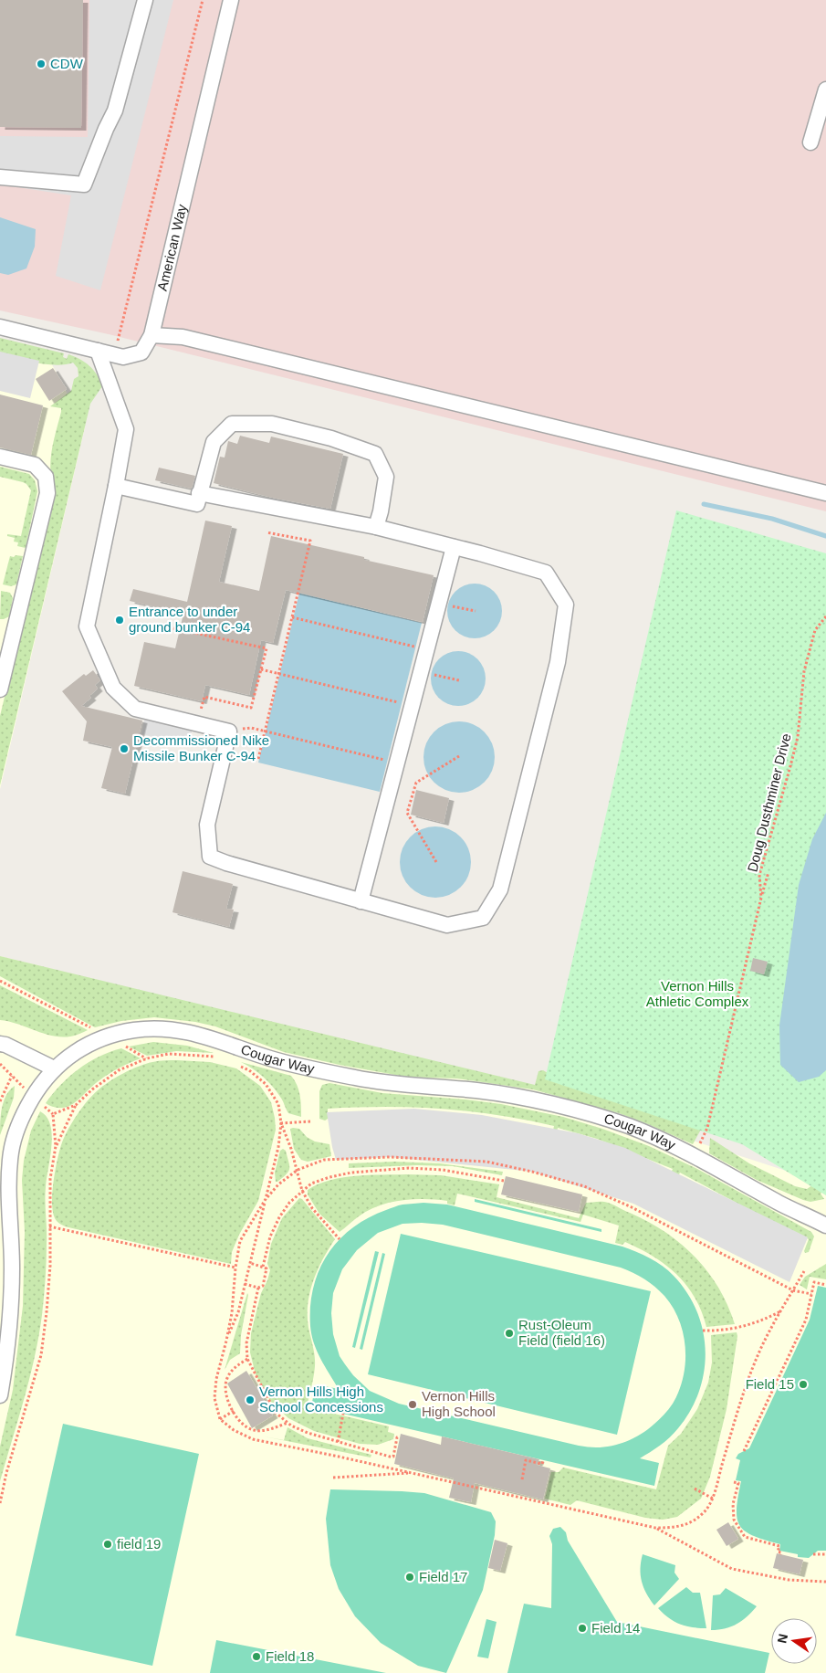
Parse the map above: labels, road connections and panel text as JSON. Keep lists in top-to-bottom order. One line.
{"streets":{"street":["American Way","Cougar Way"],"path":["Doug Dusthminer Drive"]},"crossings":[["Doug Dusthminer Drive","Cougar Way"]],"parks":["Vernon Hills Athletic Complex"],"places":["CDW","Entrance to under ground bunker C-94","Decommissioned Nike Missile Bunker C-94","Rust-Oleum Field (field 16)","Field 15","Vernon Hills High School Concessions","Vernon Hills High School","field 19","Field 17","Field 14","Field 18"],"north":"left"}
